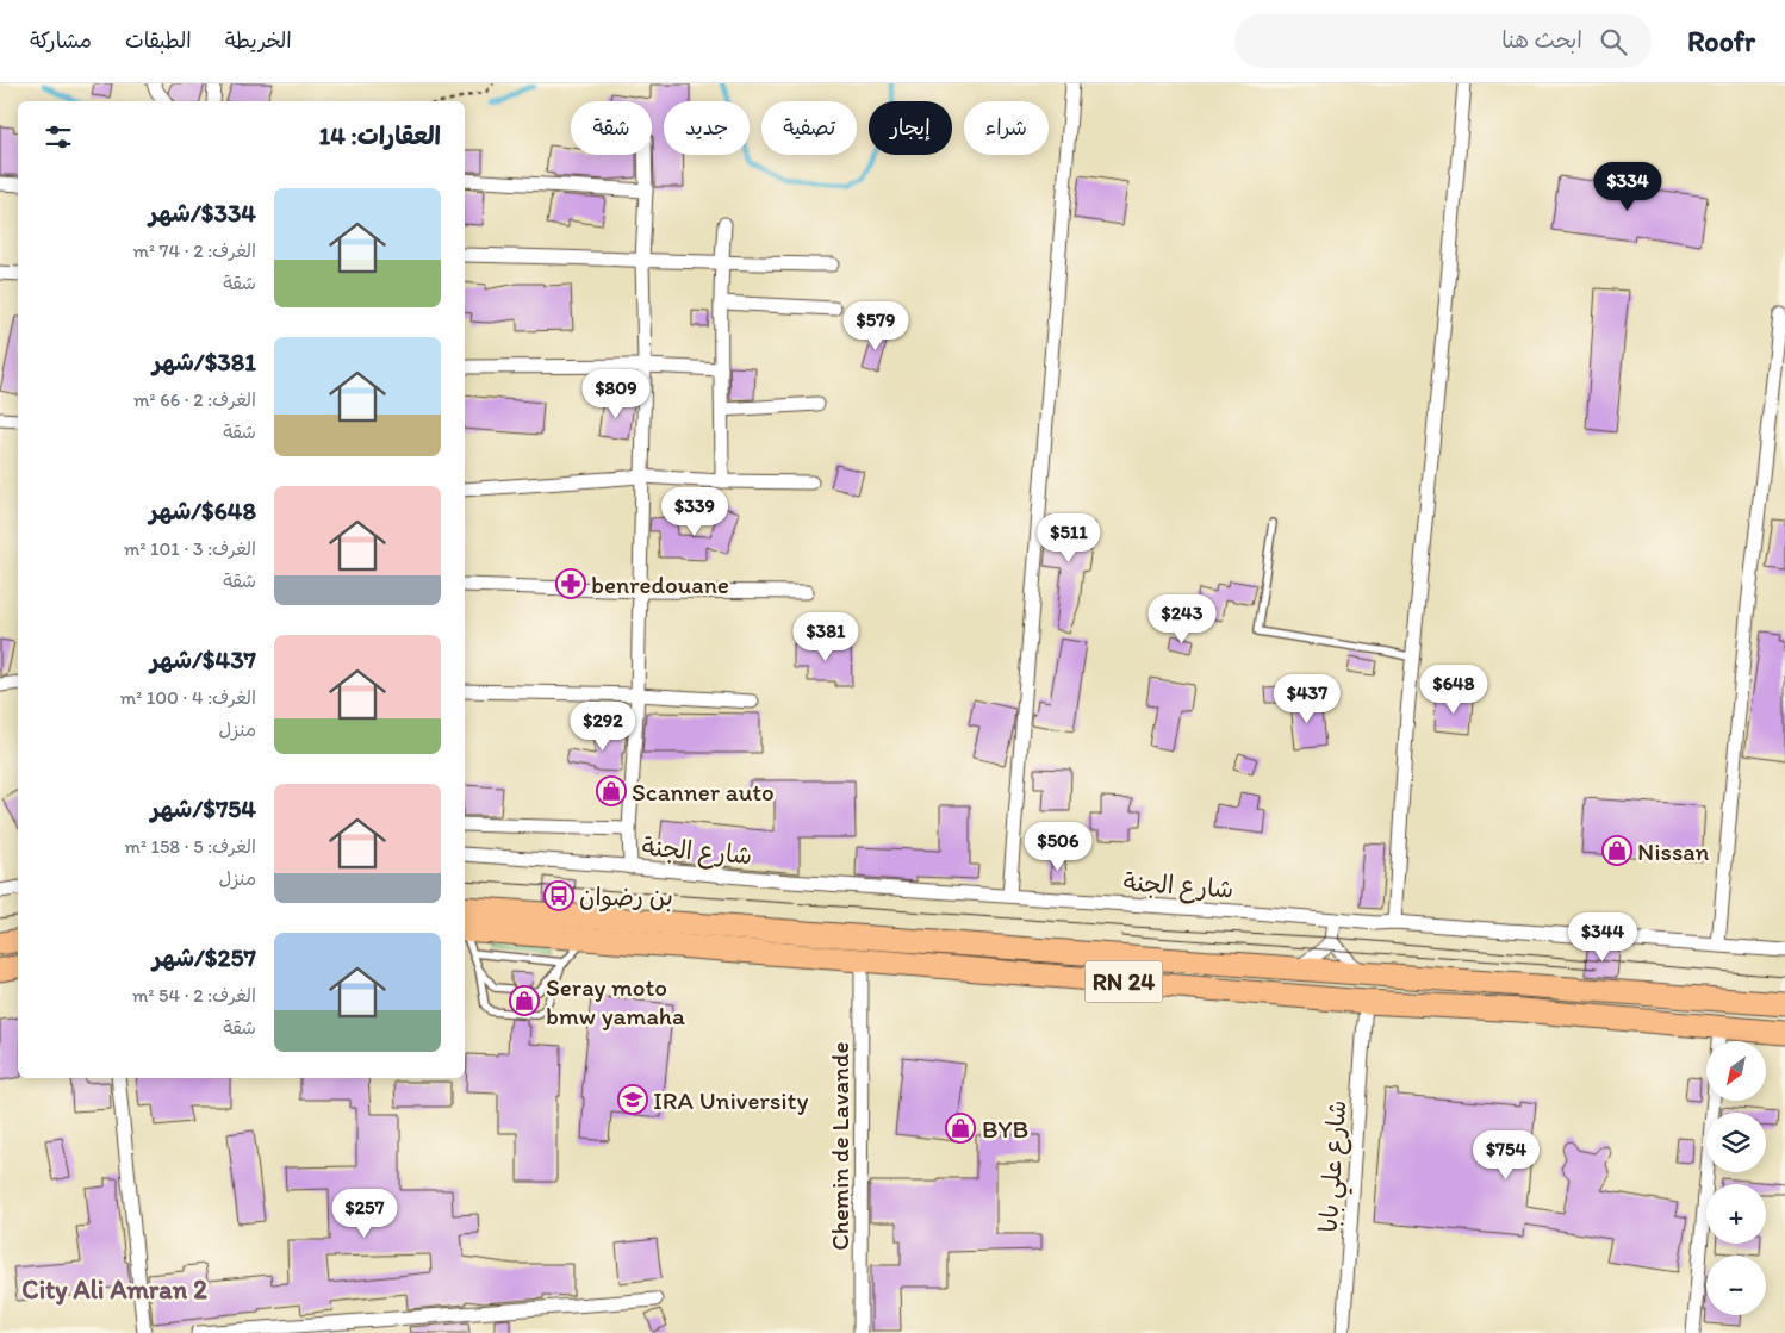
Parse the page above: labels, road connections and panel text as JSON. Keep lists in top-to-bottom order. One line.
{"streets":{"main road":["RN 24"],"street":["شارع الجنة","Chemin de Lavande","شارع علي بابا"]},"crossings":[["RN 24","Chemin de Lavande"],["RN 24","شارع علي بابا"]],"districts":["City Ali Amran 2"],"places":{"pharmacy":["benredouane"],"shop":["Scanner auto","Nissan","Seray moto bmw yamaha","BYB"],"bus stop":["بن رضوان"],"school or university":["IRA University"]},"north":"bottom left","page":{"header":"Roofr","search":"ابحث هنا","nav":["الخريطة","الطبقات","مشاركة"],"chip":["شراء","إيجار","تصفية","جديد","شقة"],"heading":"العقارات: 14","price":["$334","$579","$809","$339","$511","$243","$381","$648","$437","$292","$506","$344","$754","$257"],"list":[{"name":"$334/شهر","note":"الغرف: 2 · 74 m² · شقة"},{"name":"$381/شهر","note":"الغرف: 2 · 66 m² · شقة"},{"name":"$648/شهر","note":"الغرف: 3 · 101 m² · شقة"},{"name":"$437/شهر","note":"الغرف: 4 · 100 m² · منزل"},{"name":"$754/شهر","note":"الغرف: 5 · 158 m² · منزل"},{"name":"$257/شهر","note":"الغرف: 2 · 54 m² · شقة"}],"map_buttons":["+","−"]}}
